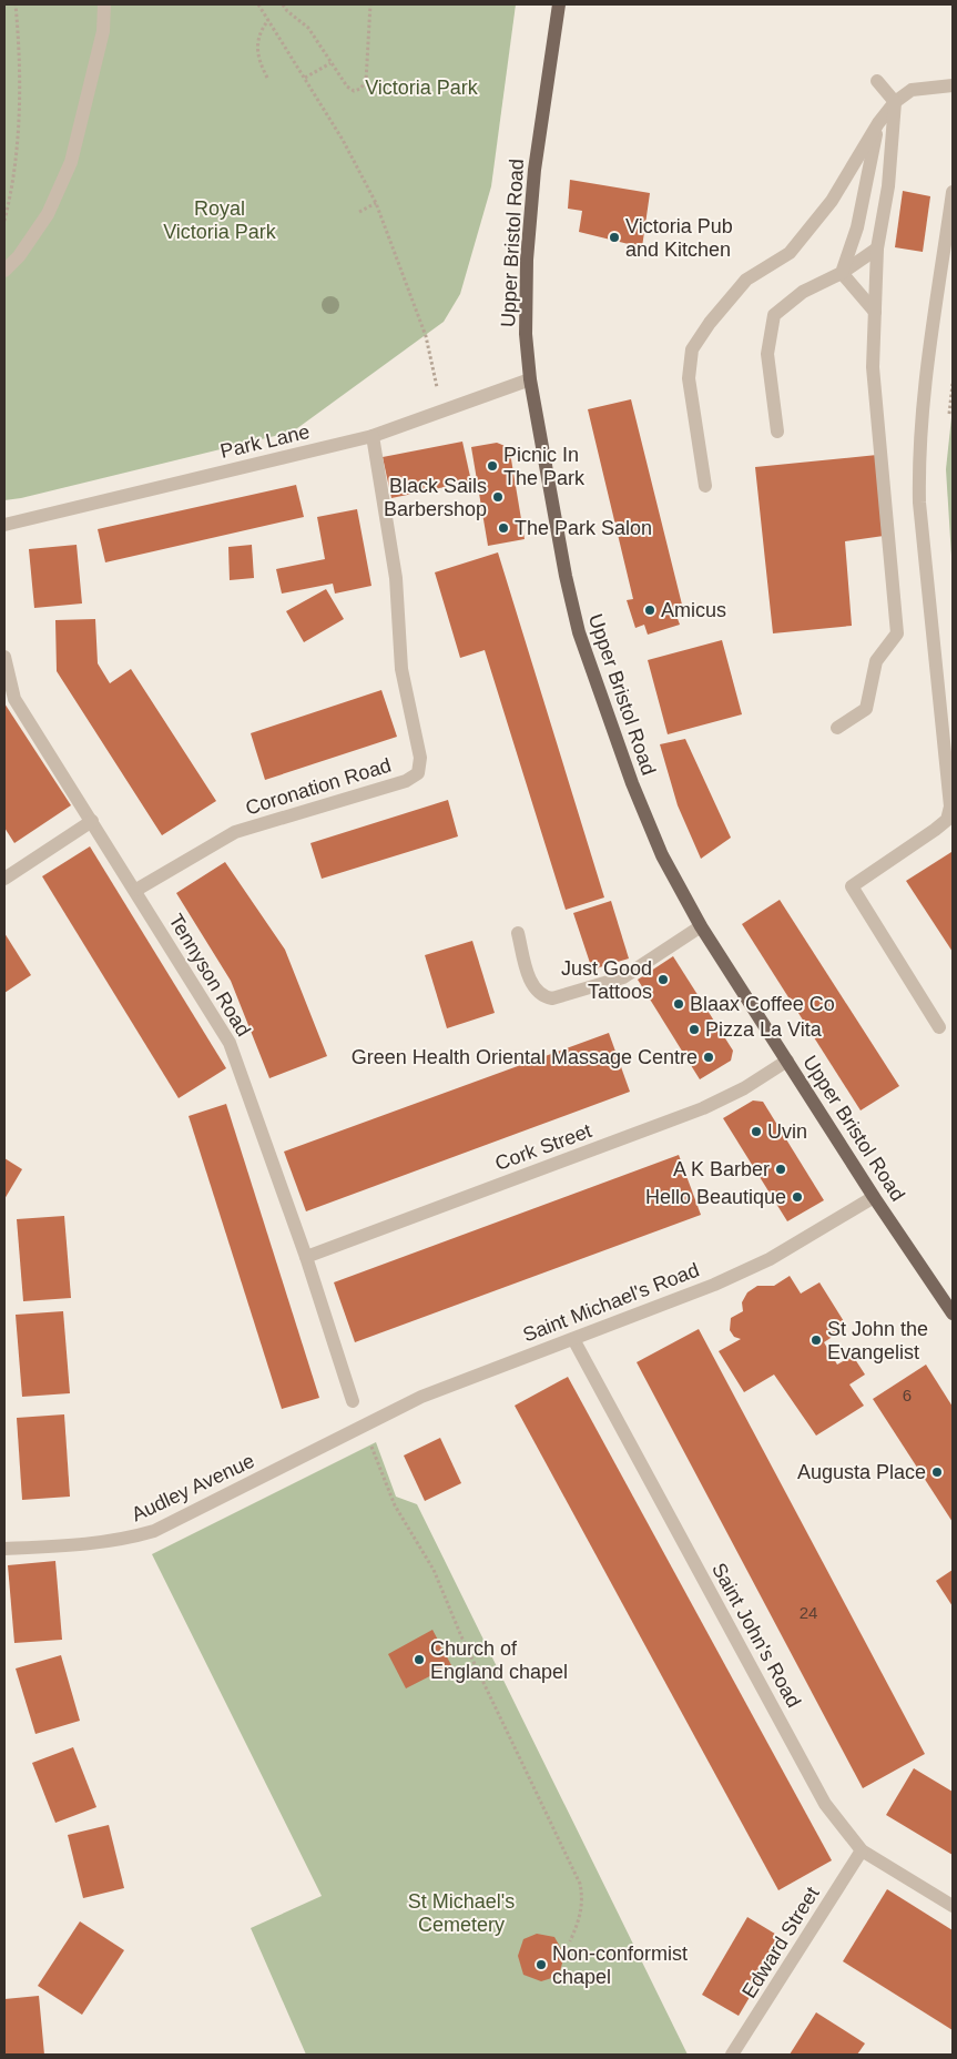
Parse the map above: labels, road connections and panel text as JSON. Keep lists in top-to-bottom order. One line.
{"streets":{"main road":["Upper Bristol Road"],"street":["Park Lane","Coronation Road","Tennyson Road","Cork Street","Saint Michael's Road","Audley Avenue","Saint John's Road","Edward Street"]},"crossings":[["Upper Bristol Road","Park Lane"],["Upper Bristol Road","Cork Street"],["Upper Bristol Road","Saint Michael's Road"],["Park Lane","Coronation Road"],["Coronation Road","Tennyson Road"],["Tennyson Road","Cork Street"],["Saint Michael's Road","Audley Avenue"],["Saint Michael's Road","Saint John's Road"],["Saint John's Road","Edward Street"]],"parks":["Victoria Park","Royal Victoria Park","St Michael's Cemetery"],"places":["Victoria Pub and Kitchen","Picnic In The Park","Black Sails Barbershop","The Park Salon","Amicus","Just Good Tattoos","Blaax Coffee Co","Pizza La Vita","Green Health Oriental Massage Centre","Uvin","A K Barber","Hello Beautique","St John the Evangelist","Augusta Place","Church of England chapel","Non-conformist chapel"],"house_numbers":["6","24"]}
